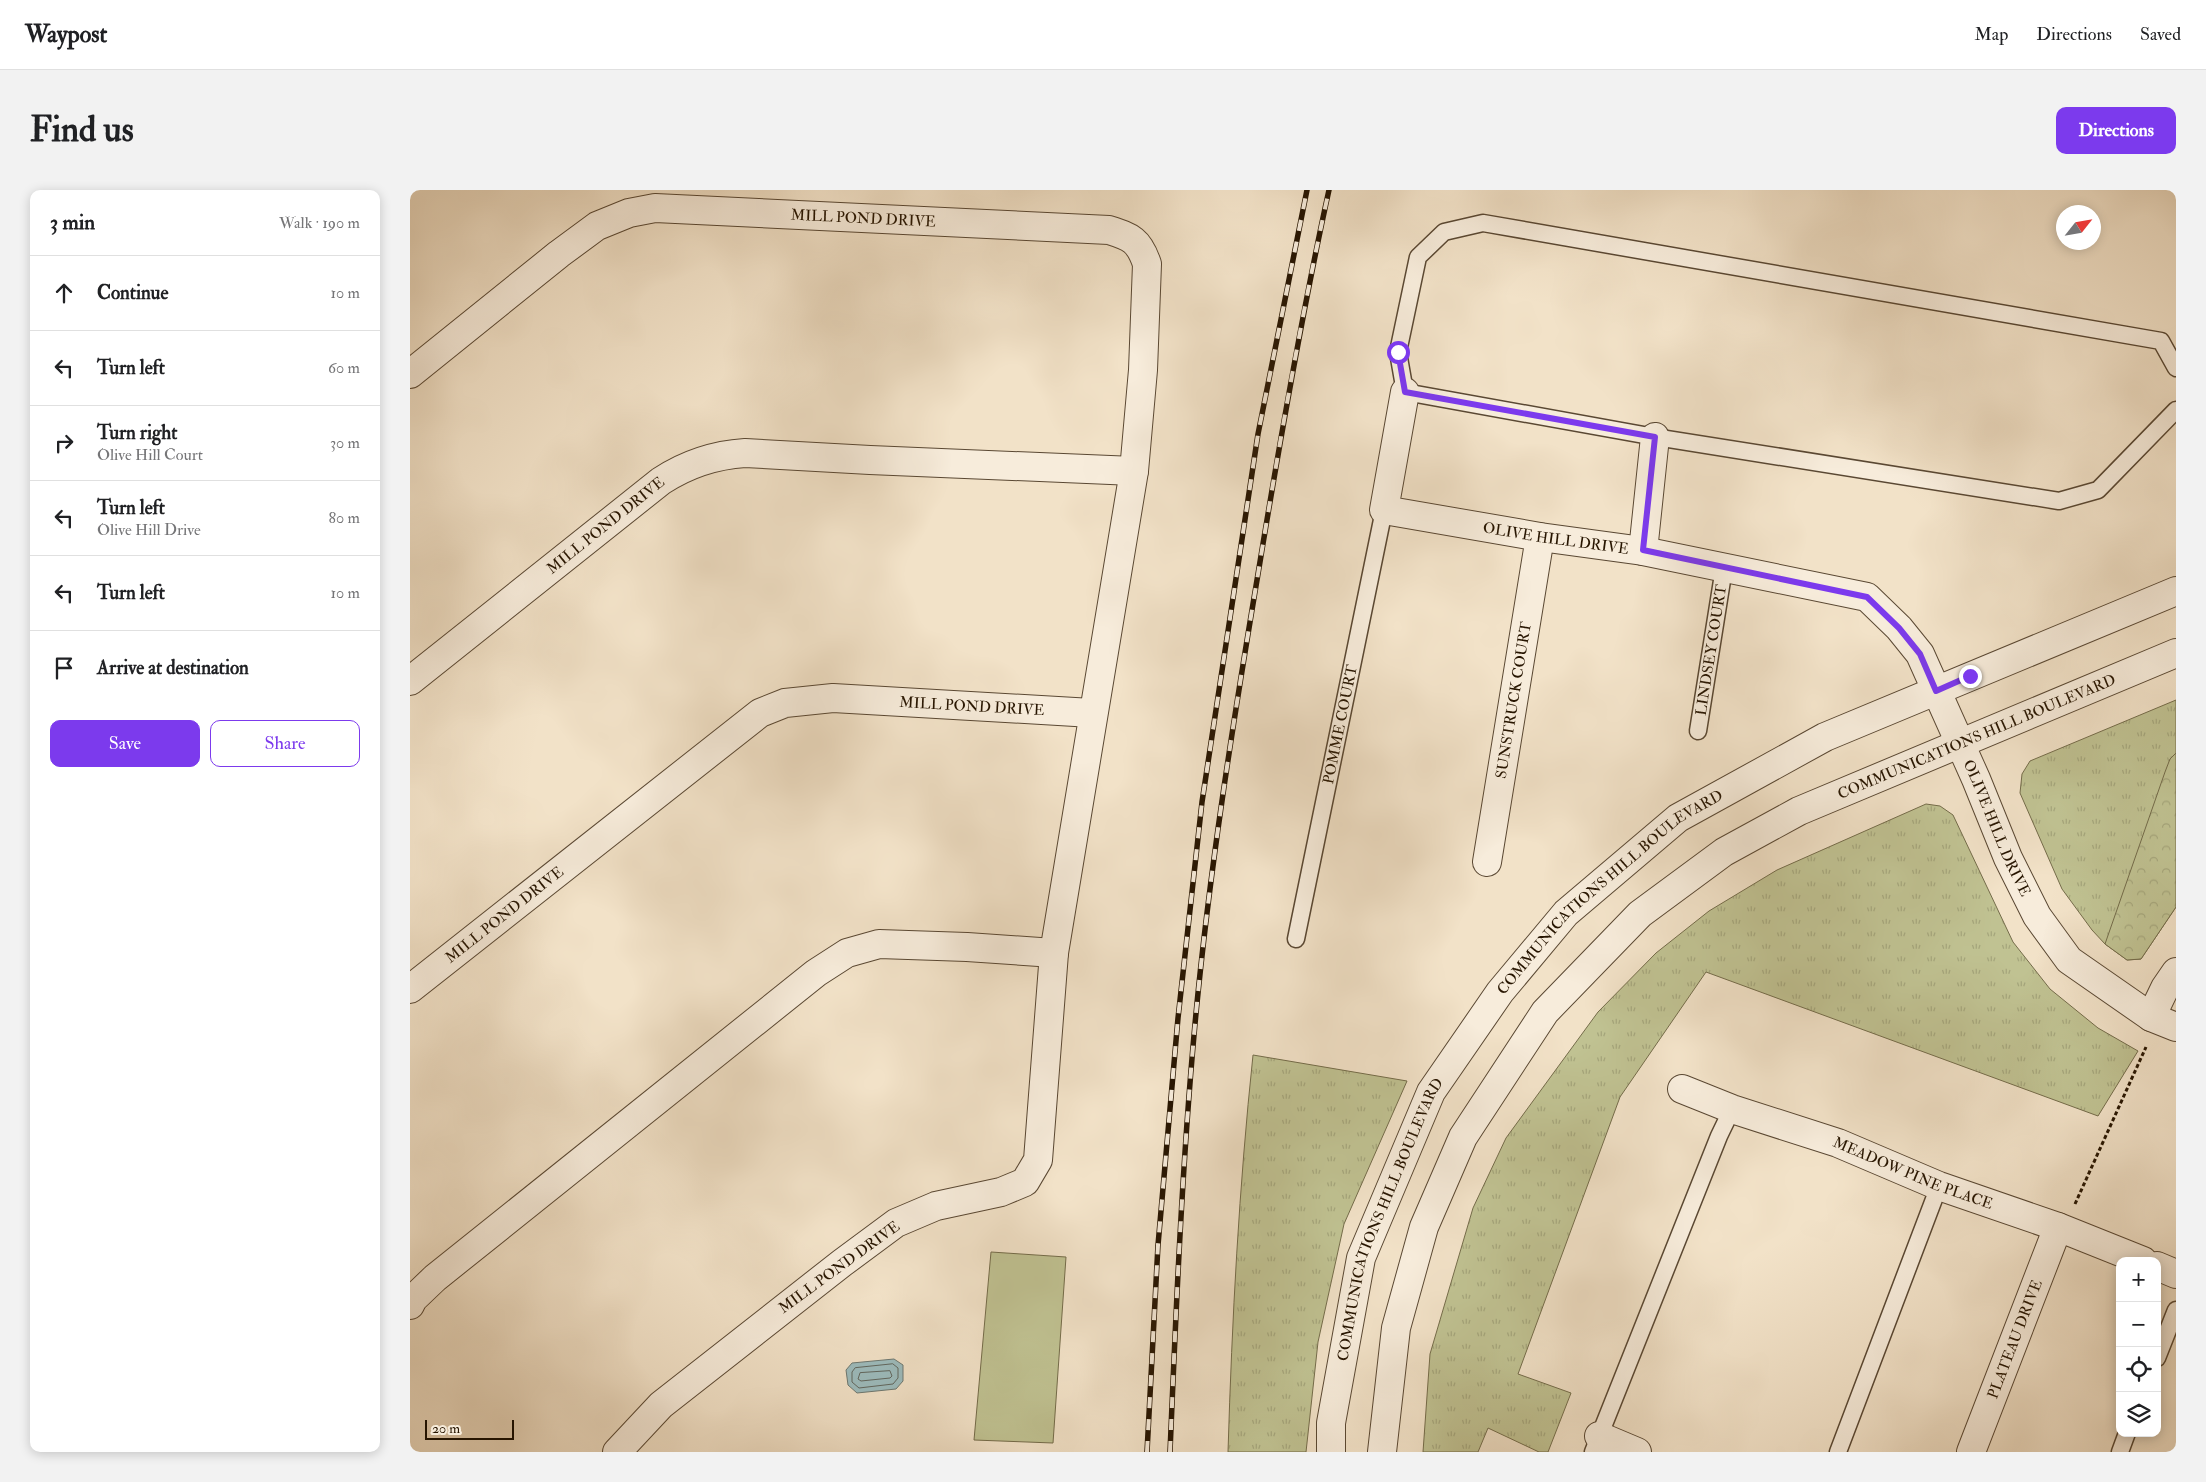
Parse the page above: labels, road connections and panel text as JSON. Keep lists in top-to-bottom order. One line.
{"streets":{"street":["MILL POND DRIVE","OLIVE HILL DRIVE","SUNSTRUCK COURT","COMMUNICATIONS HILL BOULEVARD","MEADOW PINE PLACE","PLATEAU DRIVE"],"lane":["LINDSEY COURT","POMME COURT"]},"crossings":[["OLIVE HILL DRIVE","LINDSEY COURT"],["OLIVE HILL DRIVE","SUNSTRUCK COURT"],["OLIVE HILL DRIVE","POMME COURT"],["OLIVE HILL DRIVE","COMMUNICATIONS HILL BOULEVARD"],["MEADOW PINE PLACE","PLATEAU DRIVE"]],"scale_bar":"20 m","north":"top right","page":{"header":"Waypost","nav":["Map","Directions","Saved"],"buttons":["Directions",["Save","Share"]],"title":"Find us","heading":["3 min","Walk · 190 m"],"list":[["Continue","10 m"],["Turn left","60 m"],["Turn right","Olive Hill Court","30 m"],["Turn left","Olive Hill Drive","80 m"],["Turn left","10 m"],"Arrive at destination"],"map_buttons":["+","−"],"scale":"20 m"}}
